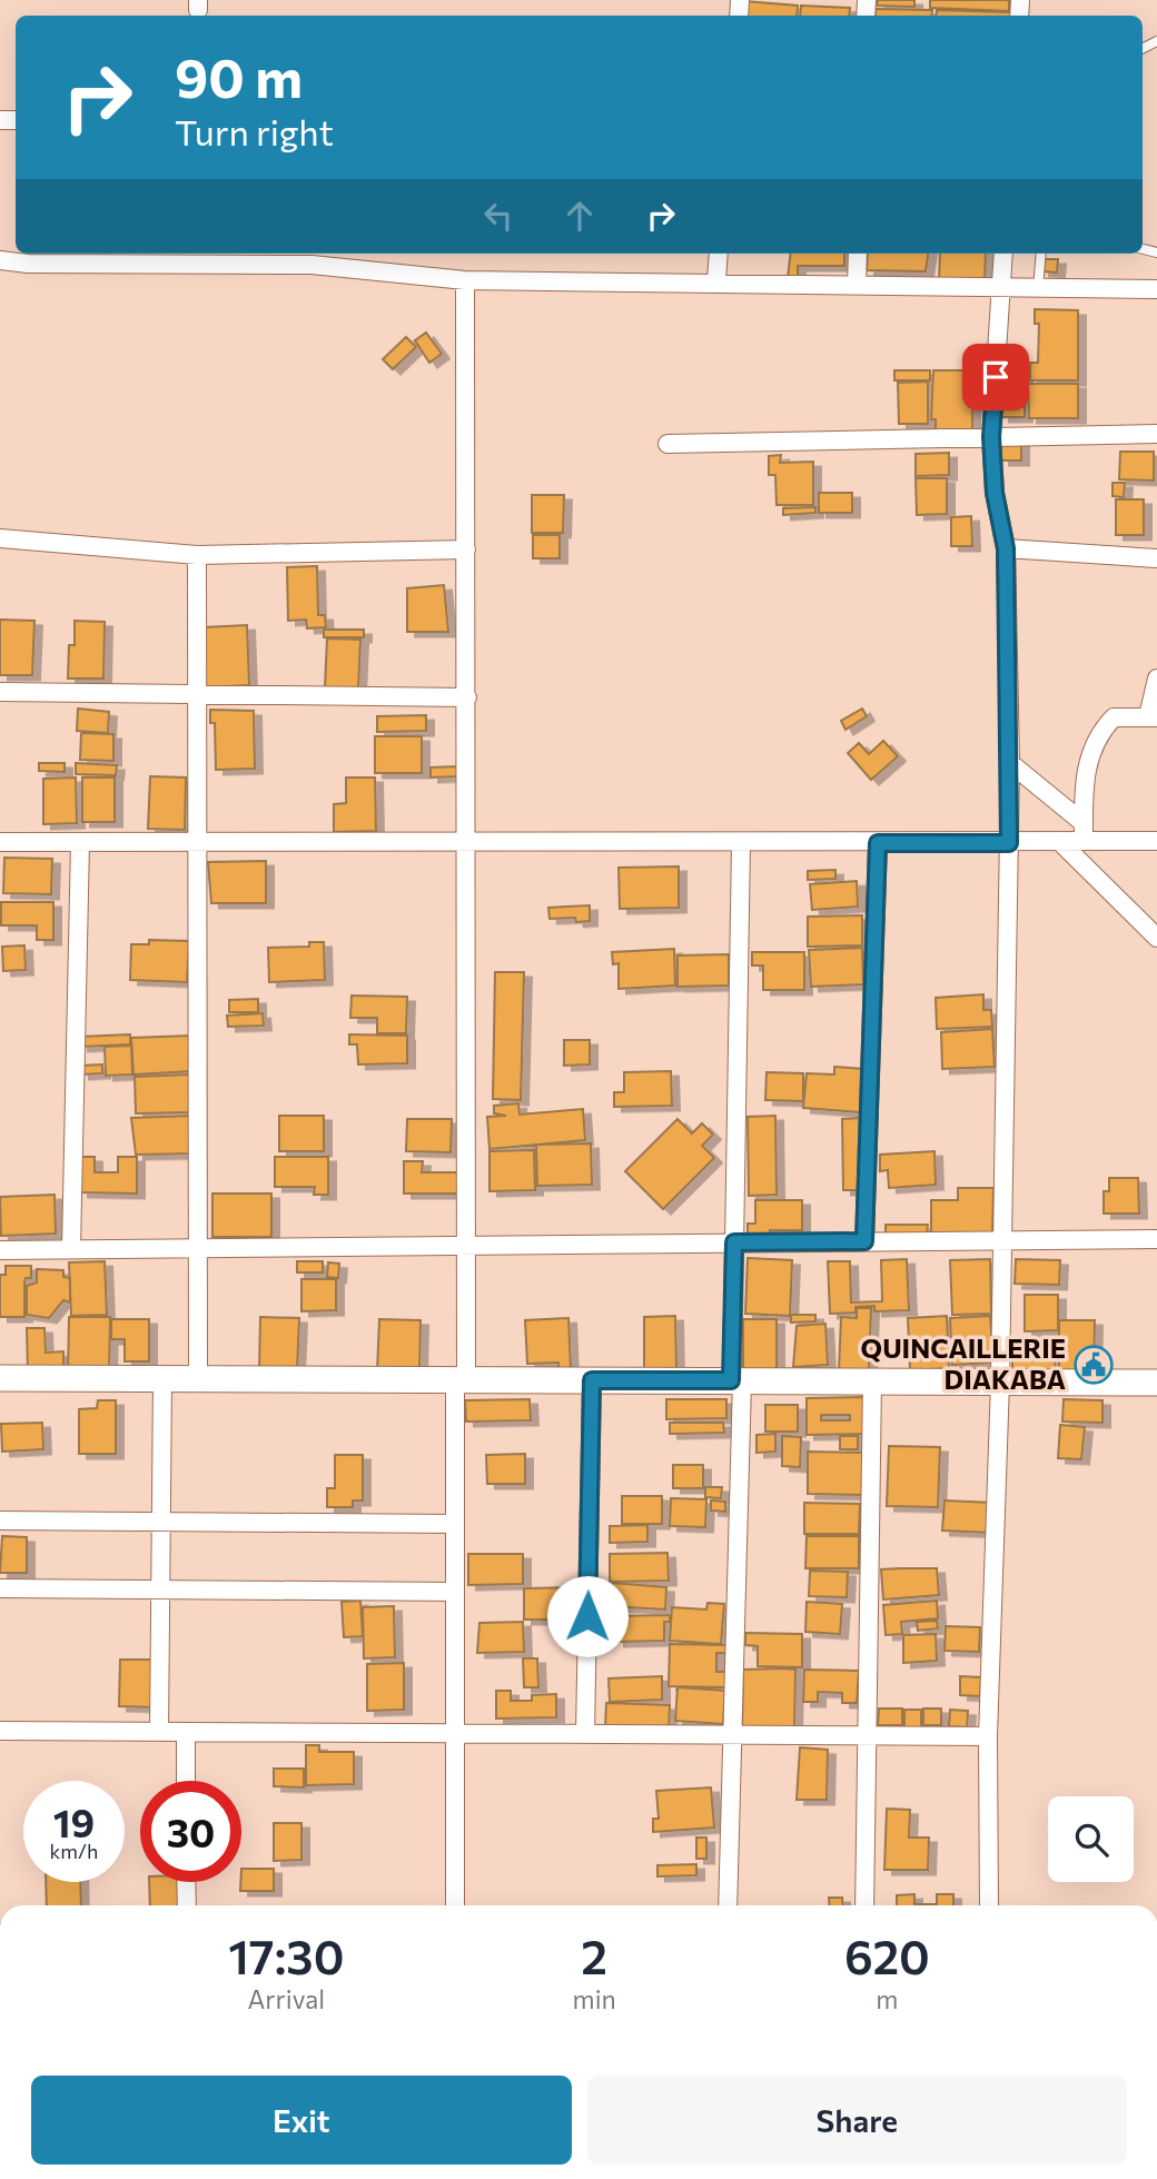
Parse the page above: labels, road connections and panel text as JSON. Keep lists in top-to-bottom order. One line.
{"places":{"public building":["QUINCAILLERIE DIAKABA"]},"page":{"turn":["90 m","Turn right"],"speed":"19 km/h","limit":"30","eta":["17:30","Arrival","2","min","620","m"],"buttons":["Exit","Share"]}}
